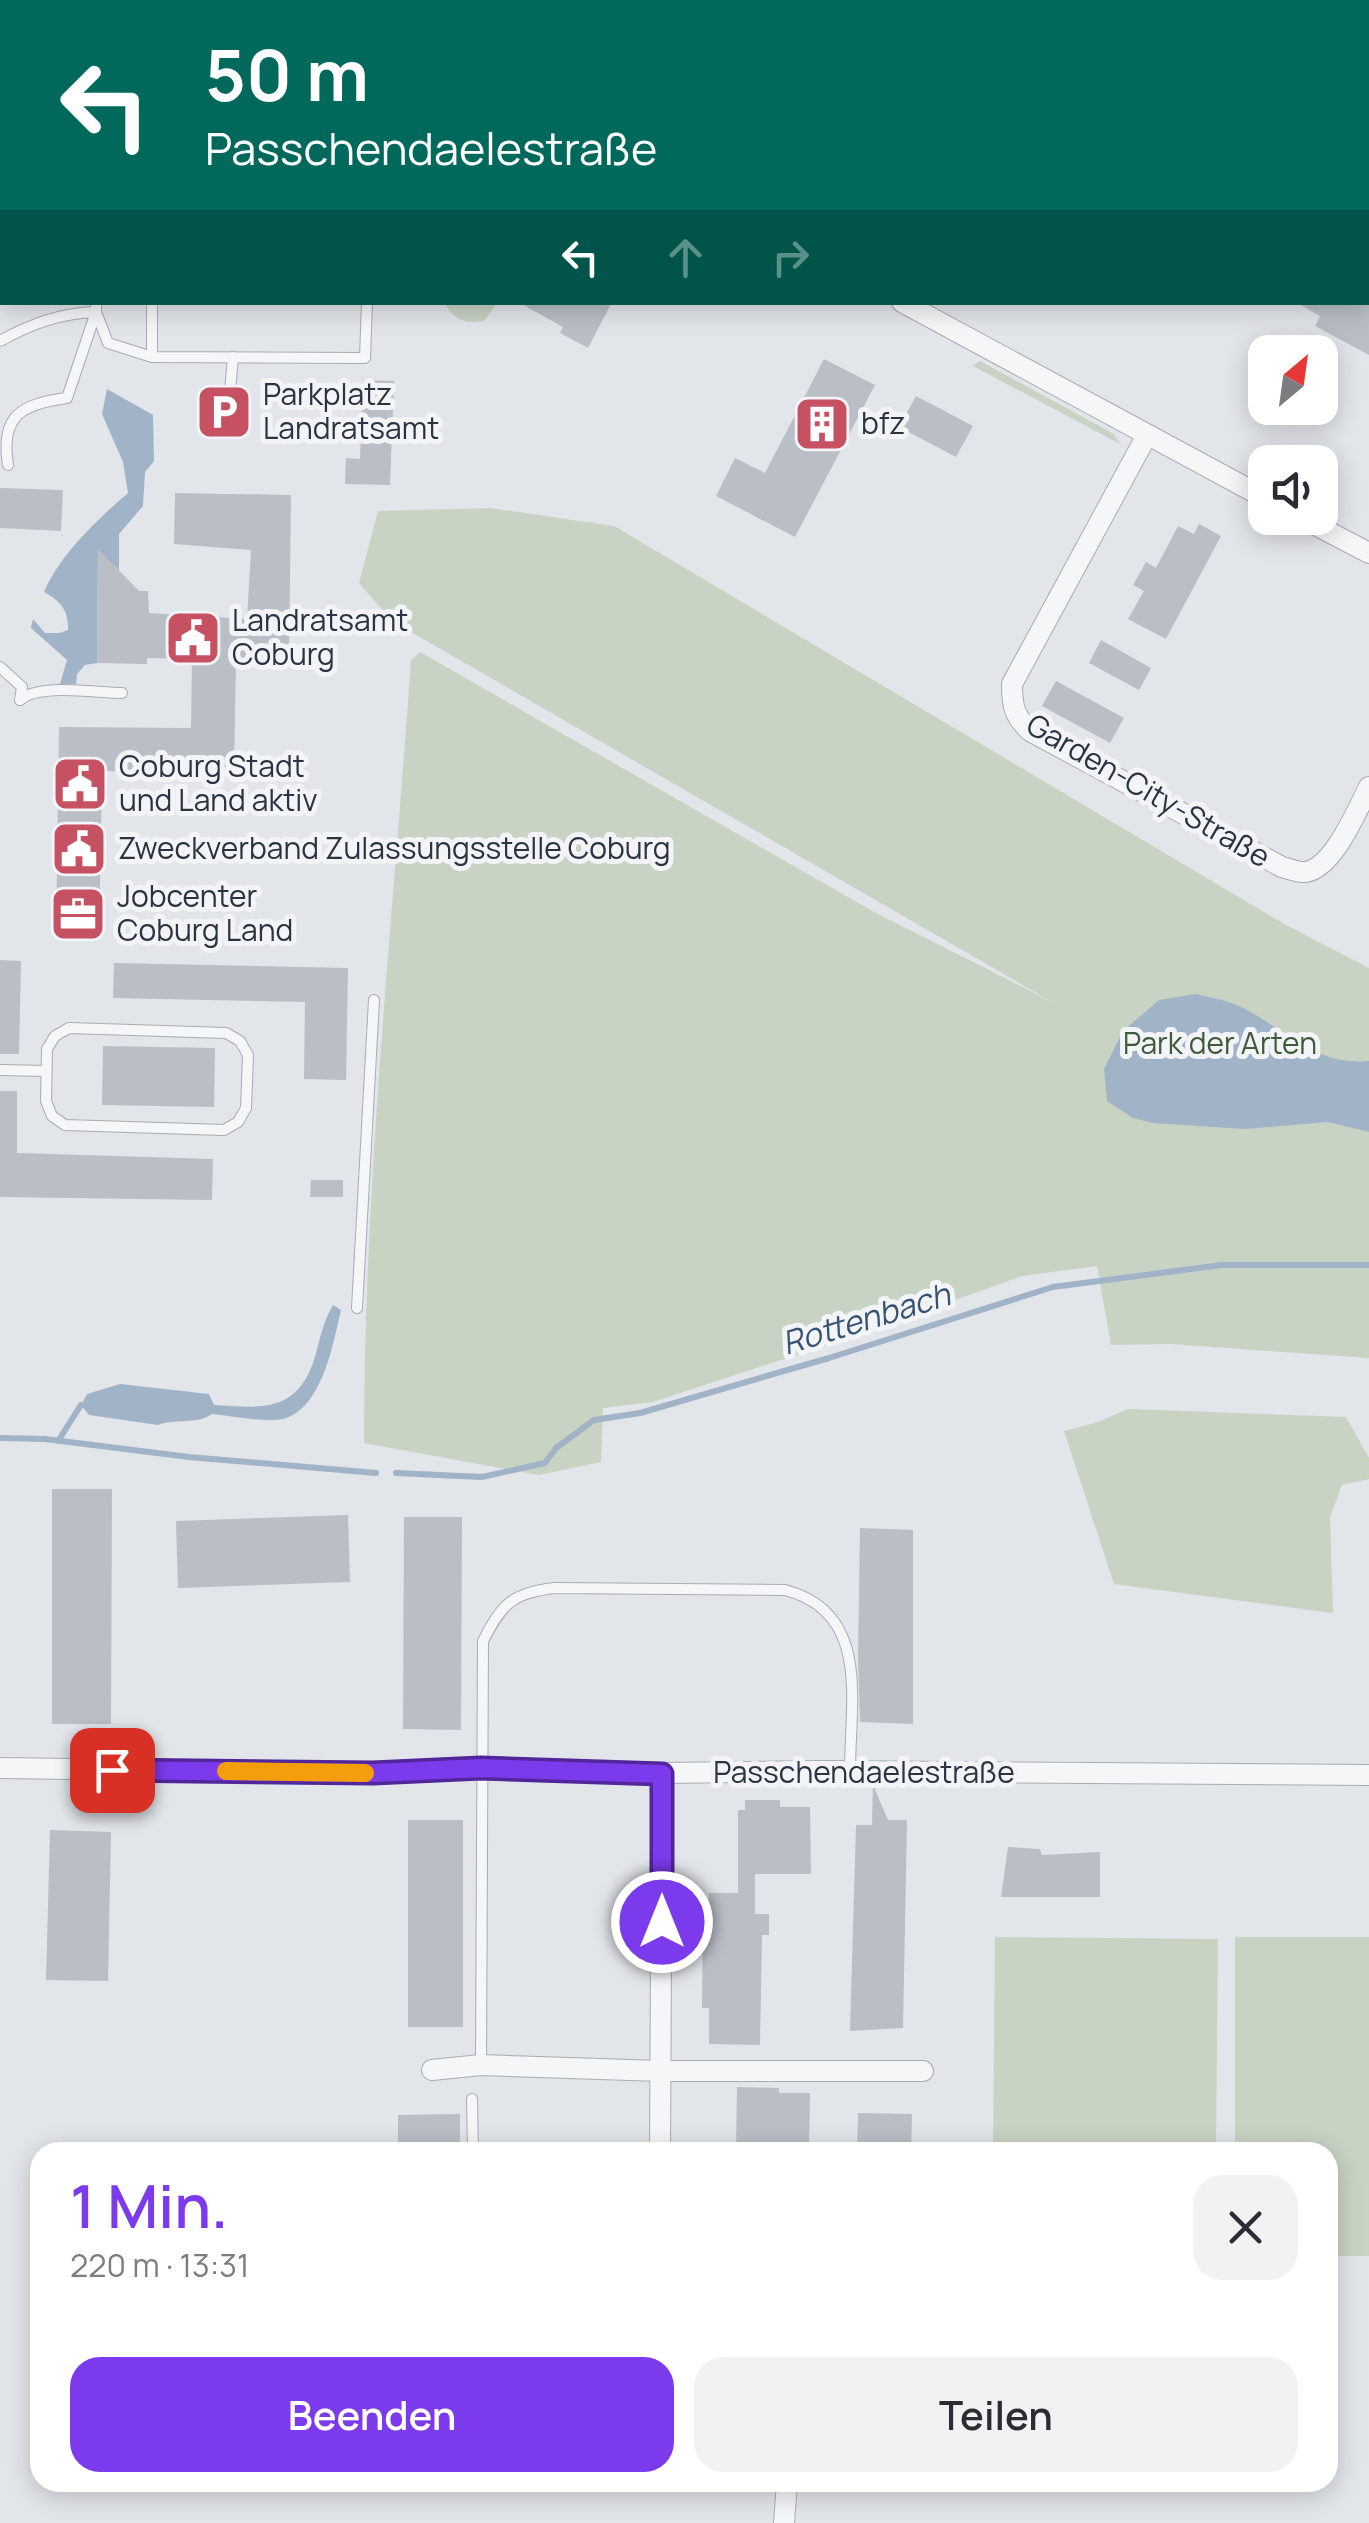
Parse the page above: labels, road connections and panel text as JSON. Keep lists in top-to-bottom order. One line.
{"streets":{"street":["Garden-City-Straße","Passchendaelestraße"]},"water":["Rottenbach"],"parks":["Park der Arten"],"places":{"parking":["Parkplatz Landratsamt"],"building":["bfz"],"public building":["Landratsamt Coburg","Coburg Stadt und Land aktiv","Zweckverband Zulassungsstelle Coburg"],"office":["Jobcenter Coburg Land"]},"north":"top right","page":{"turn":["50 m","Passchendaelestraße"],"heading":["1 Min.","220 m · 13:31"],"buttons":["Beenden","Teilen"]}}
